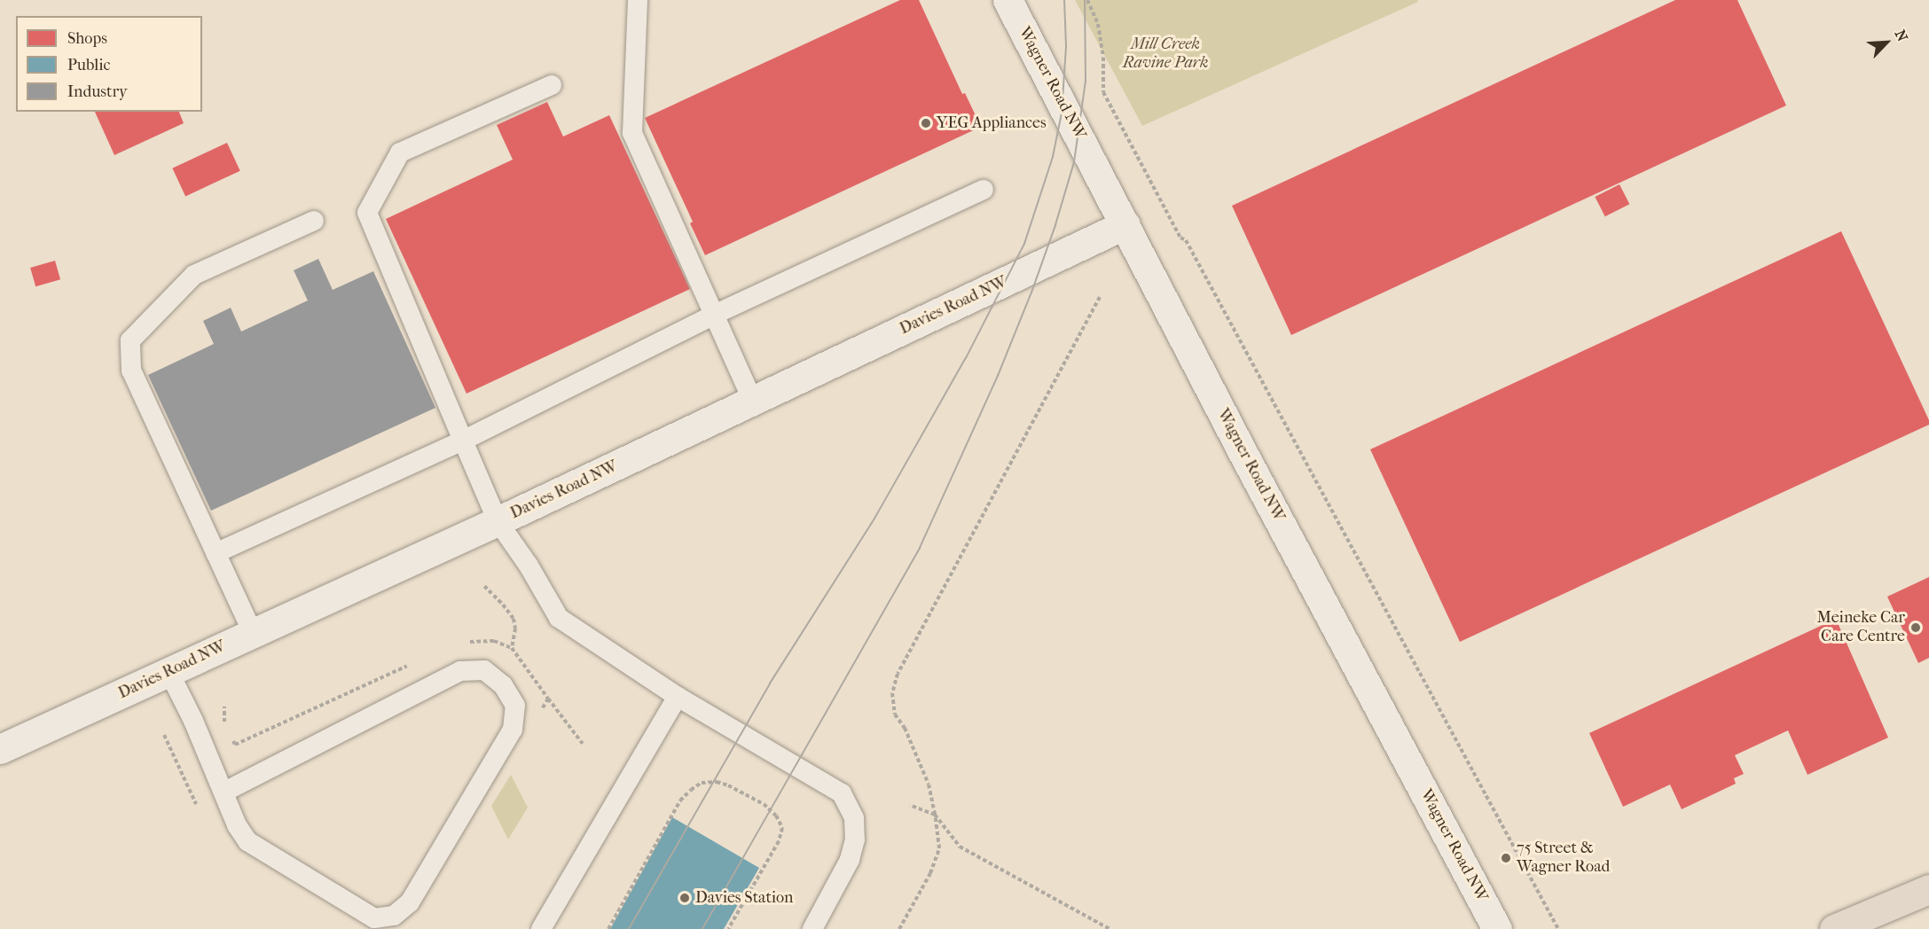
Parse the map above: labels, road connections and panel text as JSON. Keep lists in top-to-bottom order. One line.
{"streets":{"street":["Wagner Road NW","Davies Road NW"]},"crossings":[["Wagner Road NW","Davies Road NW"]],"parks":["Mill Creek Ravine Park"],"places":["YEG Appliances","Meineke Car Care Centre","75 Street & Wagner Road","Davies Station"],"legend":["Shops","Public","Industry"],"north":"top right"}
